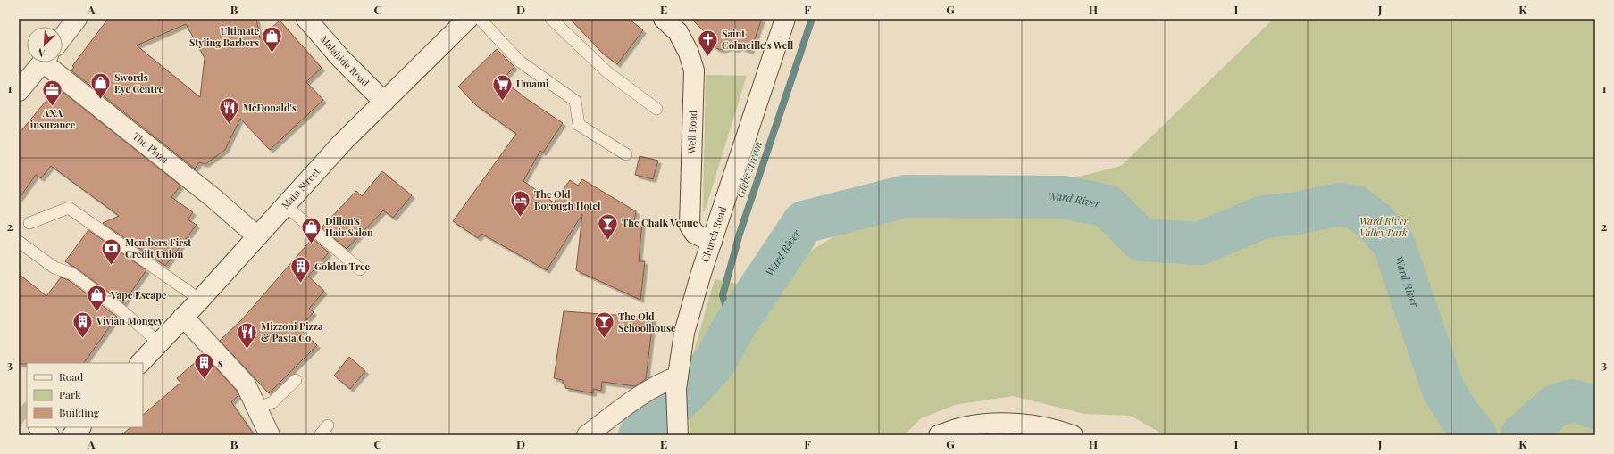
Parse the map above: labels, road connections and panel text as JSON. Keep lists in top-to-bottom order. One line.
{"streets":{"street":["Malahide Road","Well Road","The Plaza","Main Street","Church Road"]},"crossings":[["Malahide Road","Main Street"],["Well Road","Church Road"],["The Plaza","Main Street"]],"water":["Glebe stream","Ward River"],"parks":["Ward River Valley Park"],"places":{"shop":["Ultimate Styling Barbers","Swords Eye Centre","Dillon's Hair Salon","Vape Escape"],"church":["Saint Colmcille's Well"],"supermarket":["Umami"],"office":["AXA insurance"],"restaurant":["McDonald's","Mizzoni Pizza & Pasta Co"],"hotel":["The Old Borough Hotel"],"bar":["The Chalk Venue","The Old Schoolhouse"],"bank":["Members First Credit Union"],"building":["Golden Tree","Vivian Mongey","s"]},"legend":["Road","Park","Building"],"north":"bottom left","grid":{"columns":["A","B","C","D","E","F","G","H","I","J","K"],"rows":["1","2","3"]}}
